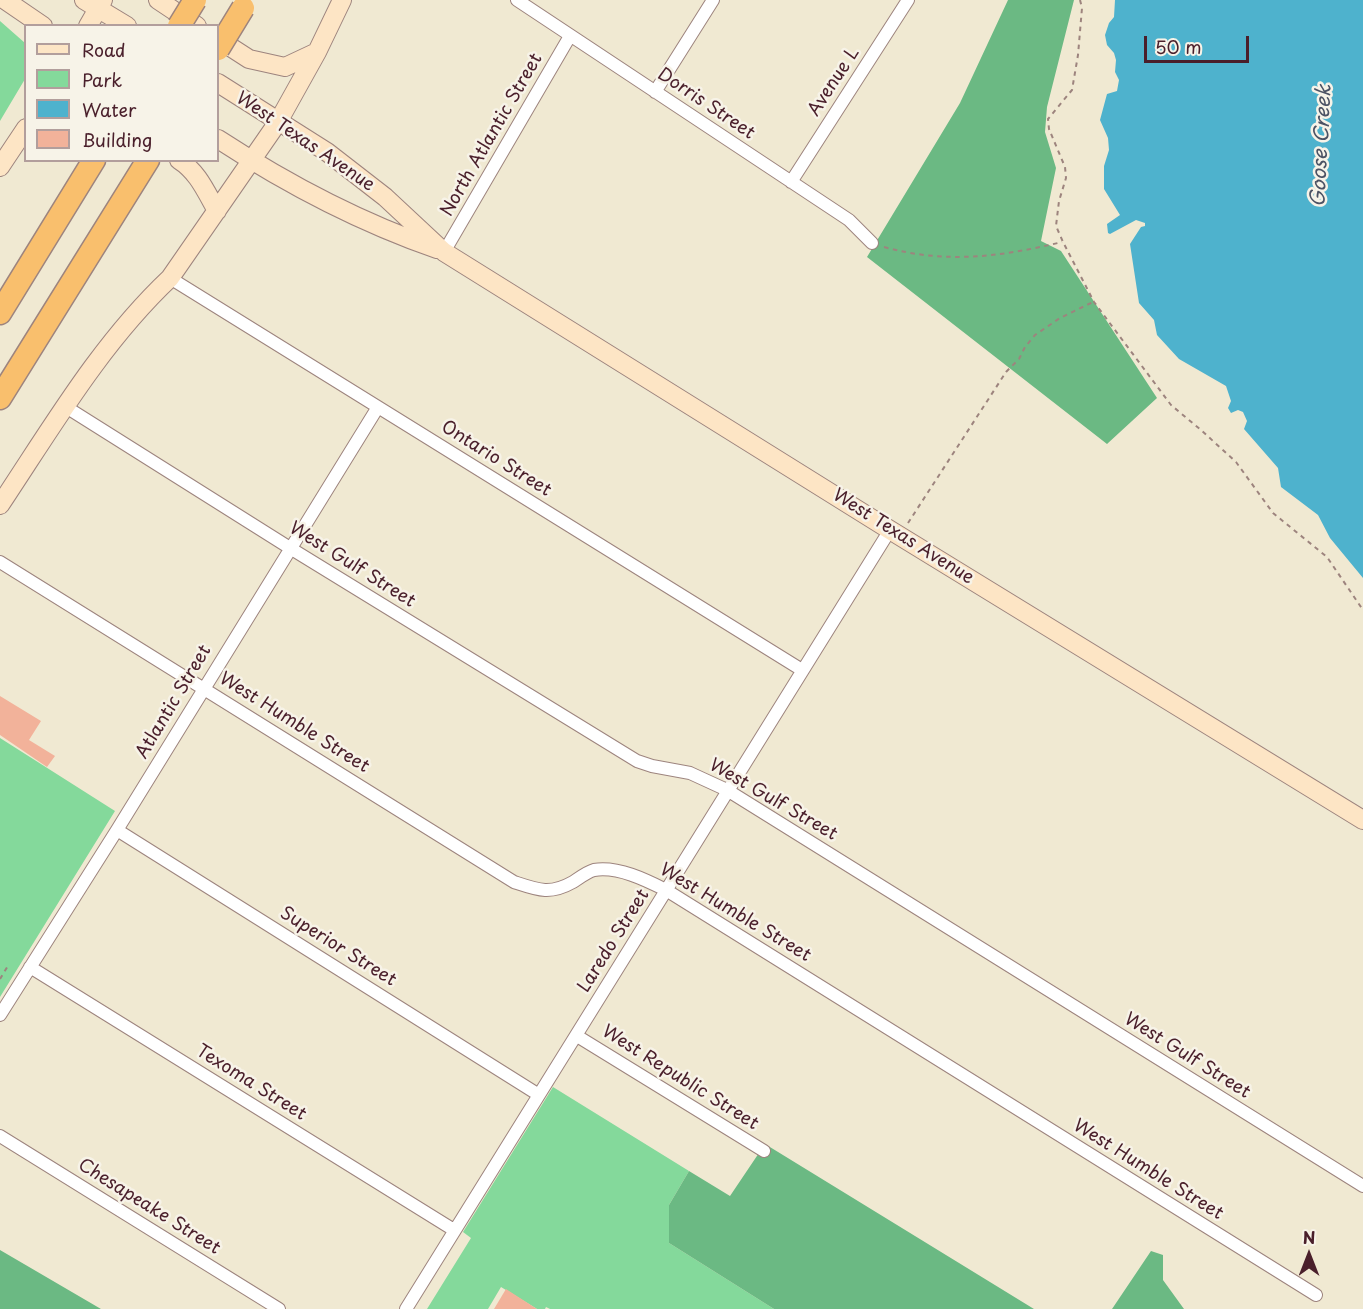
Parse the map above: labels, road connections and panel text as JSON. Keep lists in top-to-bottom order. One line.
{"streets":{"street":["Avenue L","Dorris Street","North Atlantic Street","West Texas Avenue","Ontario Street","West Gulf Street","Atlantic Street","West Humble Street","Laredo Street","Superior Street","West Republic Street","Texoma Street","Chesapeake Street"]},"crossings":[["Avenue L","Dorris Street"],["Dorris Street","North Atlantic Street"],["North Atlantic Street","West Texas Avenue"],["West Texas Avenue","Laredo Street"],["Ontario Street","Atlantic Street"],["Ontario Street","Laredo Street"],["West Gulf Street","Atlantic Street"],["West Gulf Street","Laredo Street"],["Atlantic Street","West Humble Street"],["Atlantic Street","Superior Street"],["Atlantic Street","Texoma Street"],["West Humble Street","Laredo Street"],["Laredo Street","Superior Street"],["Laredo Street","West Republic Street"],["Laredo Street","Texoma Street"]],"water":["Goose Creek"],"legend":["Road","Park","Water","Building"],"scale_bar":"50 m","north":"top"}
